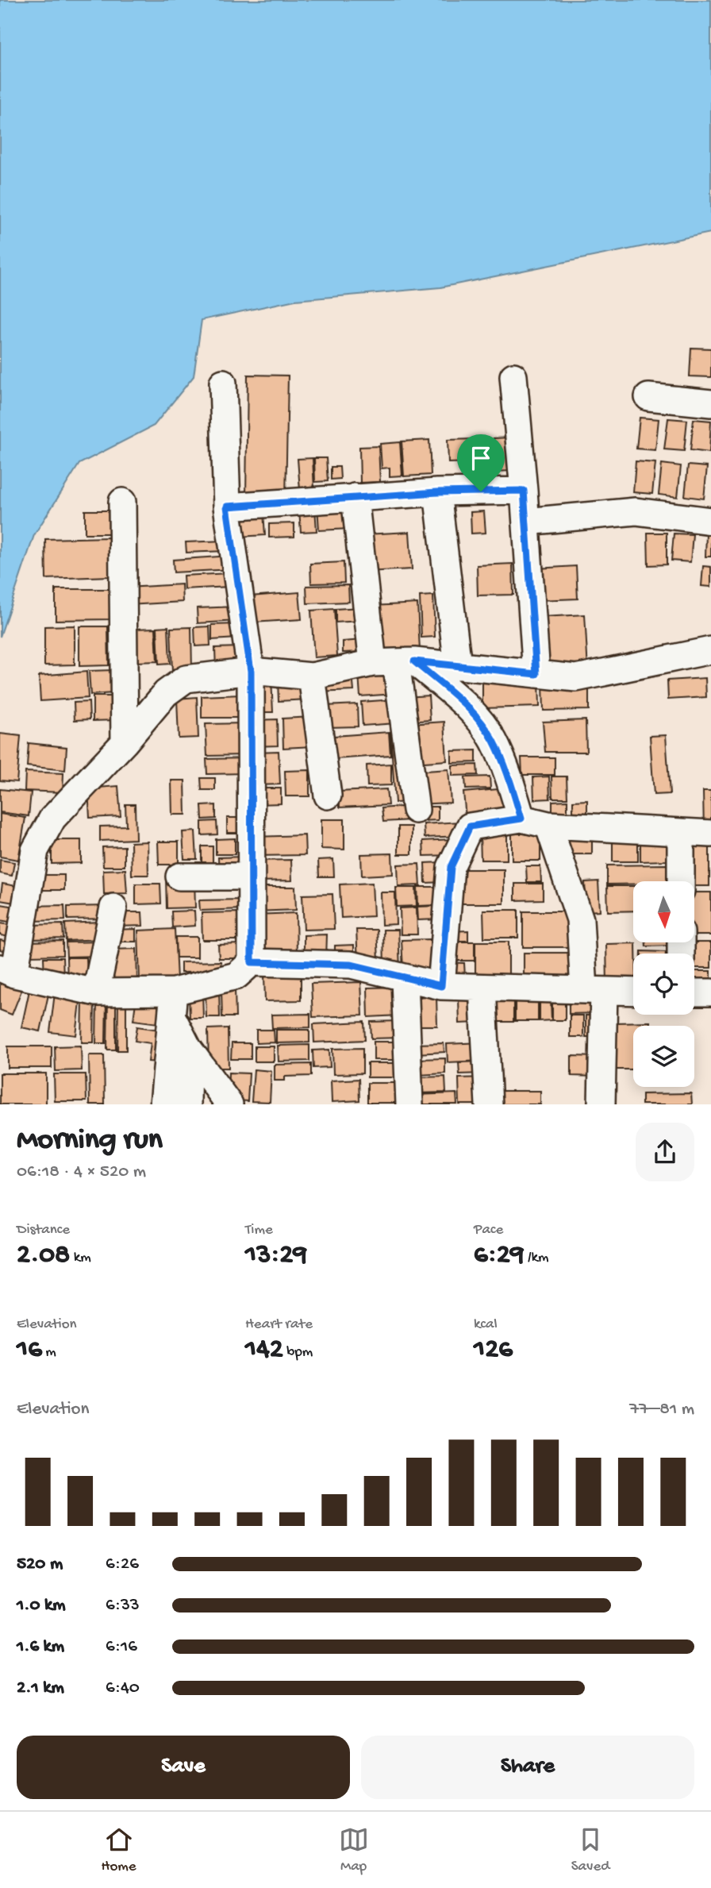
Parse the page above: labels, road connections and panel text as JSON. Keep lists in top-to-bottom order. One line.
{"north":"bottom","page":{"heading":["Morning run","06:18 · 4 × 520 m"],"stats":[["Distance","2.08 km"],["Time","13:29"],["Pace","6:29 /km"],["Elevation","16 m"],["Heart rate","142 bpm"],["kcal","126"]],"chart":["Elevation","77–81 m"],"list":[{"name":"520 m","note":"6:26"},{"name":"1.0 km","note":"6:33"},{"name":"1.6 km","note":"6:16"},{"name":"2.1 km","note":"6:40"}],"buttons":["Save","Share"],"tabs":["Home","Map","Saved"]}}
